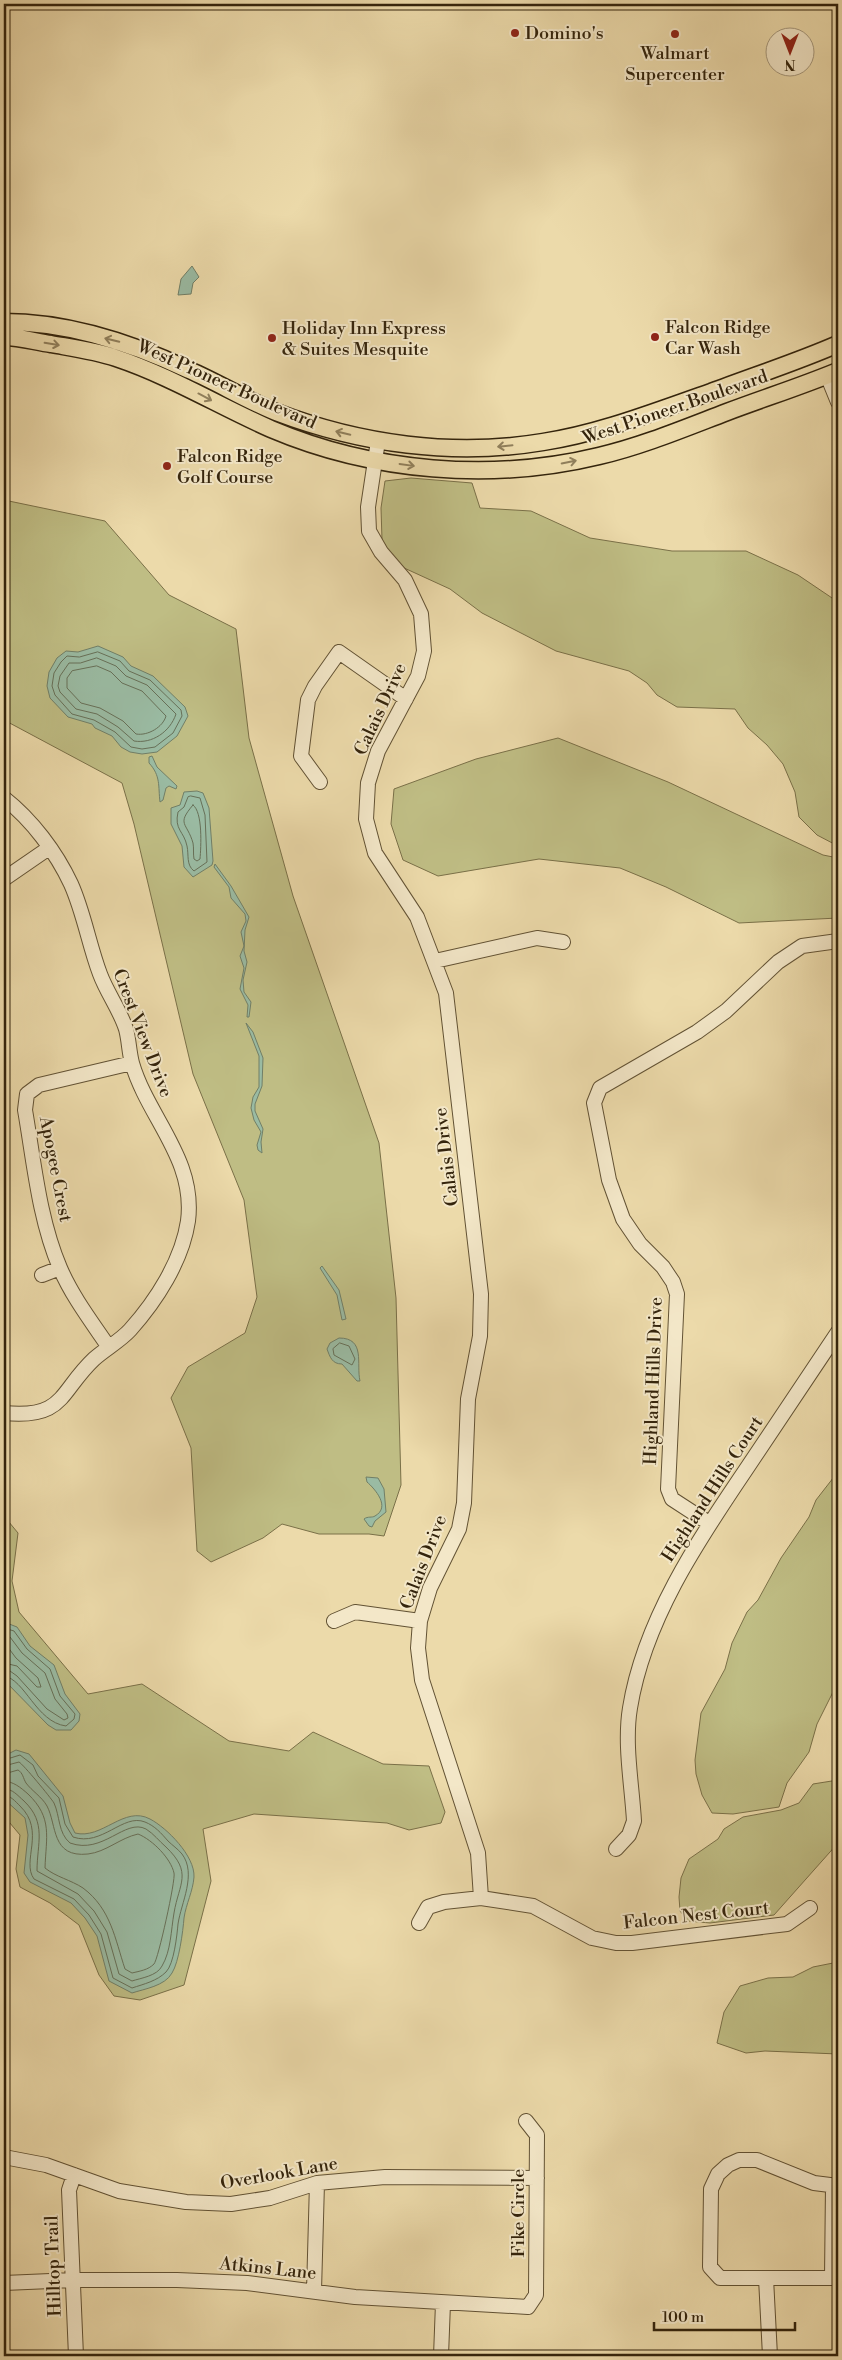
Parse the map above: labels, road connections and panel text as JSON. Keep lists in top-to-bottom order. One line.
{"streets":{"main road":["West Pioneer Boulevard"],"street":["Calais Drive","Crest View Drive","Apogee Crest","Highland Hills Drive","Highland Hills Court","Falcon Nest Court","Overlook Lane","Fike Circle","Hilltop Trail","Atkins Lane"]},"crossings":[["West Pioneer Boulevard","Calais Drive"],["Calais Drive","Falcon Nest Court"],["Crest View Drive","Apogee Crest"],["Highland Hills Drive","Highland Hills Court"],["Overlook Lane","Fike Circle"],["Overlook Lane","Hilltop Trail"],["Fike Circle","Atkins Lane"],["Hilltop Trail","Atkins Lane"]],"places":["Domino's","Walmart Supercenter","Falcon Ridge Car Wash","Holiday Inn Express & Suites Mesquite","Falcon Ridge Golf Course"],"scale_bar":"100 m","north":"bottom"}
